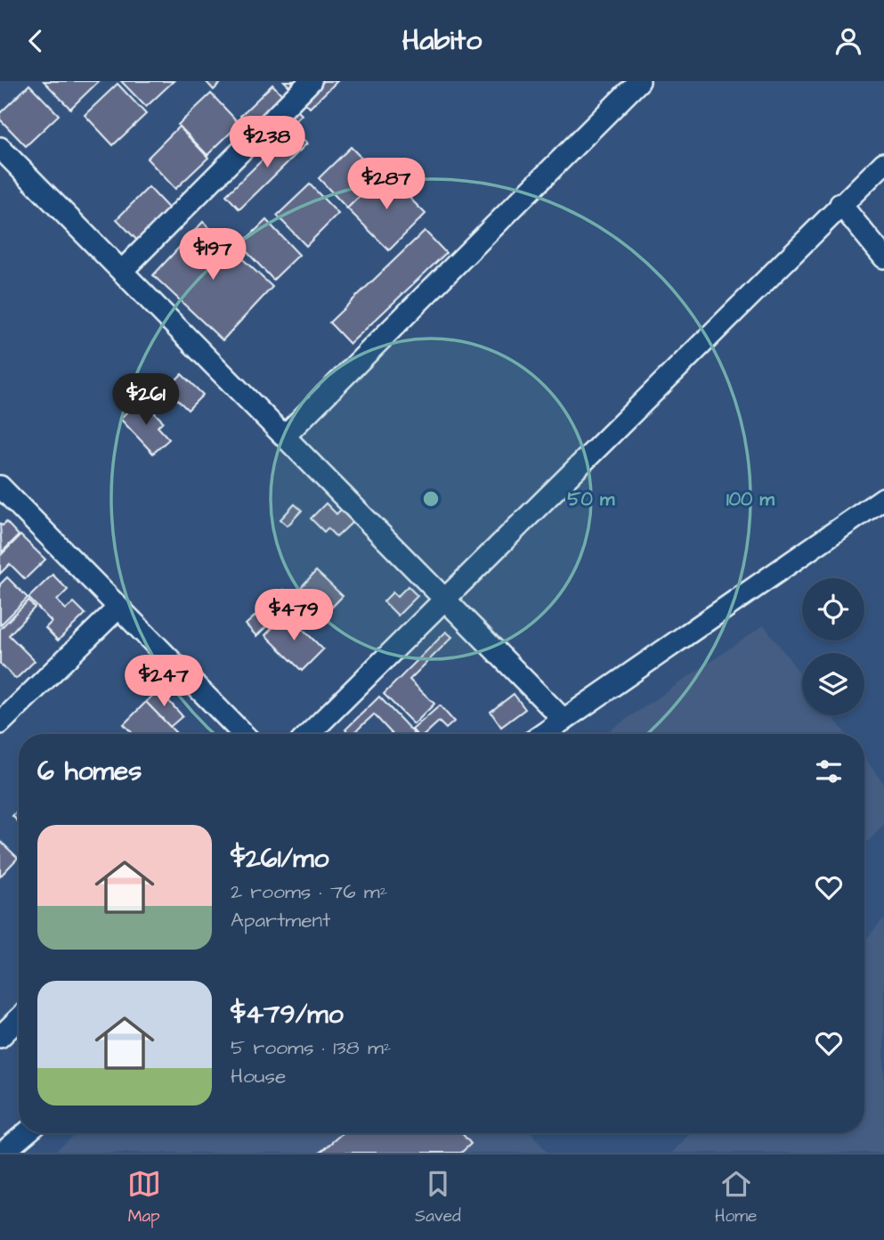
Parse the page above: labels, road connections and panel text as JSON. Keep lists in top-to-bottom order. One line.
{"page":{"header":"Habito","price":["$238","$287","$197","$261","$479","$247"],"heading":"6 homes","list":[{"name":"$261/mo","note":"2 rooms · 76 m² · Apartment"},{"name":"$479/mo","note":"5 rooms · 138 m² · House"}],"tabs":["Map","Saved","Home"]},"rings":["50 m","100 m"]}
